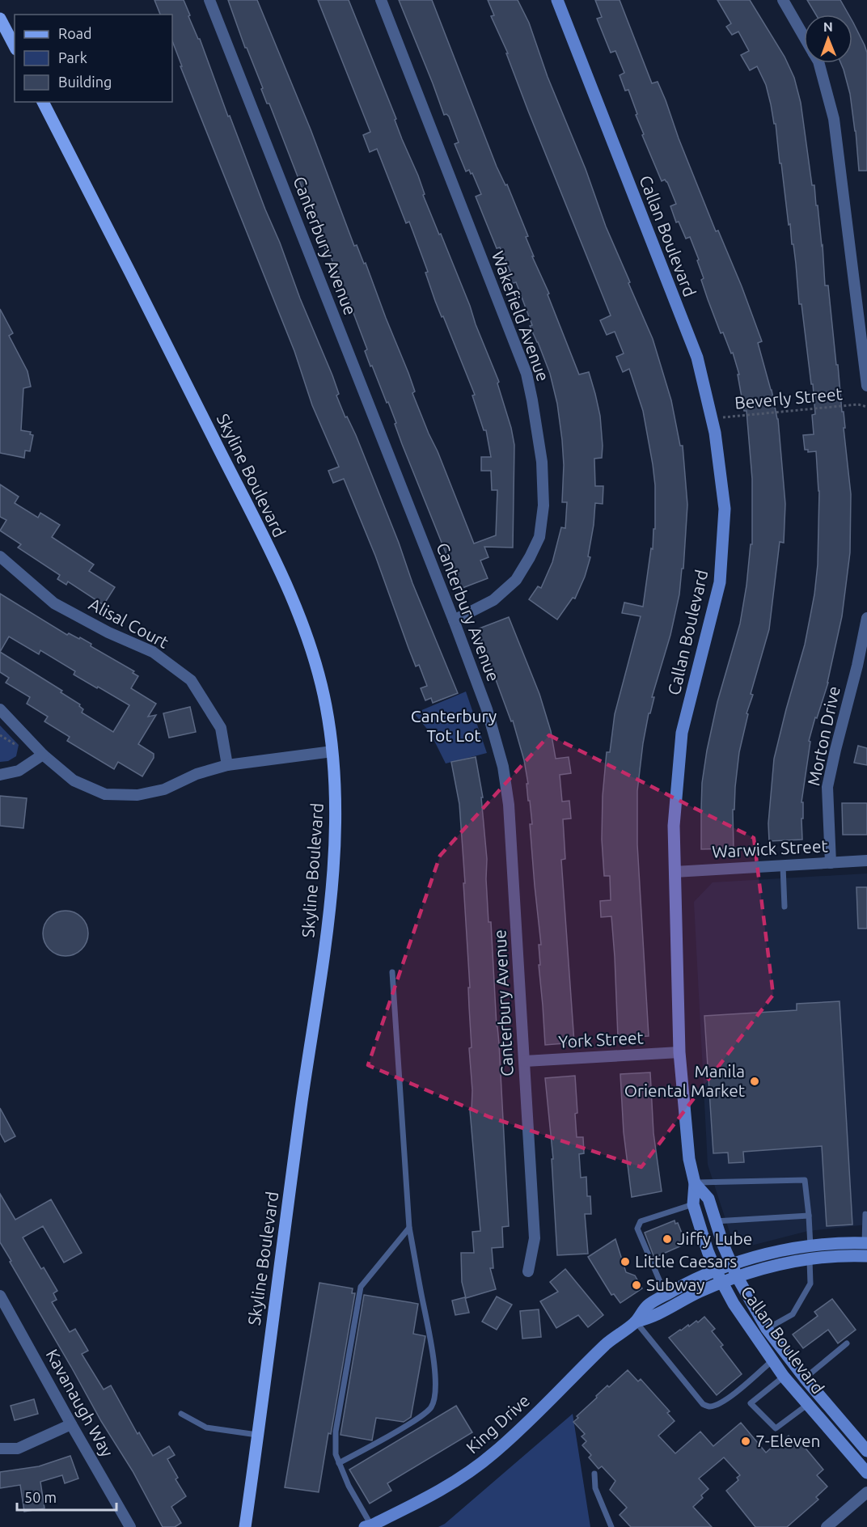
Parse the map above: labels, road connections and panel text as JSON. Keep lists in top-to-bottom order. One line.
{"streets":{"main road":["Skyline Boulevard"],"street":["Callan Boulevard","Canterbury Avenue","Wakefield Avenue","Alisal Court","Morton Drive","Warwick Street","York Street","Kavanaugh Way","King Drive"],"path":["Beverly Street"]},"crossings":[["Callan Boulevard","Beverly Street"],["Callan Boulevard","Warwick Street"],["Callan Boulevard","York Street"],["Callan Boulevard","King Drive"],["Canterbury Avenue","Wakefield Avenue"],["Canterbury Avenue","York Street"],["Morton Drive","Warwick Street"]],"parks":["Canterbury Tot Lot"],"places":["Manila Oriental Market","Jiffy Lube","Little Caesars","Subway","7-Eleven"],"legend":["Road","Park","Building"],"scale_bar":"50 m","north":"top"}
